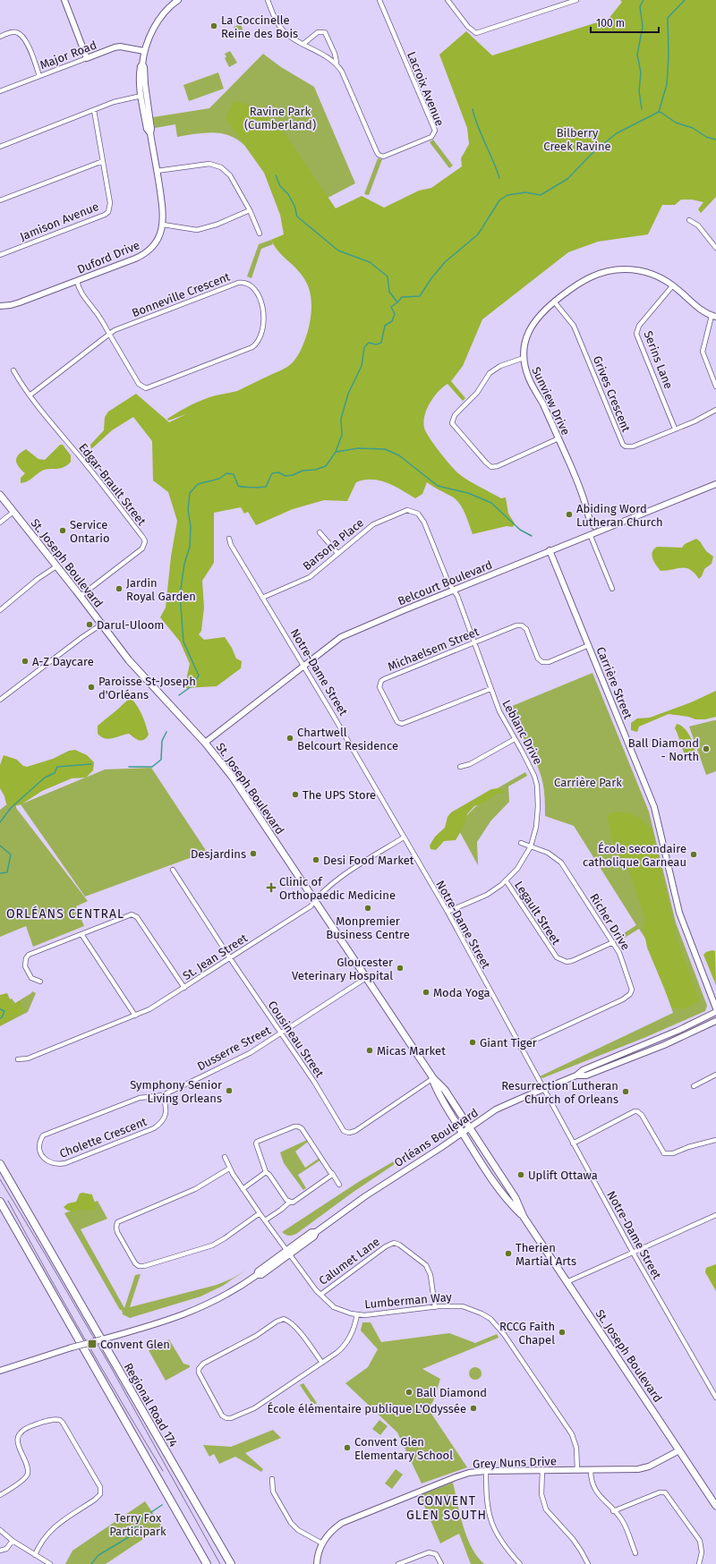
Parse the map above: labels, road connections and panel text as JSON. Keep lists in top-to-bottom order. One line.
{"streets":{"highway":["Regional Road 174"],"main road":["St. Joseph Boulevard"],"street":["Major Road","Lacroix Avenue","Jamison Avenue","Duford Drive","Bonneville Crescent","Serins Lane","Grives Crescent","Sunview Drive","Edgar-Brault Street","Barsona Place","Belcourt Boulevard","Michaelsem Street","Notre-Dame Street","Carrière Street","Leblanc Drive","Legault Street","Richer Drive","St. Jean Street","Cousineau Street","Dusserre Street","Cholette Crescent","Orléans Boulevard","Calumet Lane","Lumberman Way","Grey Nuns Drive"]},"crossings":[["Major Road","Duford Drive"],["Serins Lane","Grives Crescent"],["Serins Lane","Sunview Drive"],["Grives Crescent","Sunview Drive"],["Sunview Drive","Belcourt Boulevard"],["Edgar-Brault Street","St. Joseph Boulevard"],["Barsona Place","Belcourt Boulevard"],["Barsona Place","Notre-Dame Street"],["Barsona Place","Leblanc Drive"],["St. Joseph Boulevard","Belcourt Boulevard"],["St. Joseph Boulevard","St. Jean Street"],["St. Joseph Boulevard","Cousineau Street"],["St. Joseph Boulevard","Dusserre Street"],["St. Joseph Boulevard","Orléans Boulevard"],["St. Joseph Boulevard","Grey Nuns Drive"],["Belcourt Boulevard","Notre-Dame Street"],["Belcourt Boulevard","Carrière Street"],["Belcourt Boulevard","Leblanc Drive"],["Michaelsem Street","Carrière Street"],["Michaelsem Street","Leblanc Drive"],["Notre-Dame Street","Leblanc Drive"],["Notre-Dame Street","Richer Drive"],["Notre-Dame Street","St. Jean Street"],["Notre-Dame Street","Orléans Boulevard"],["Leblanc Drive","Legault Street"],["Leblanc Drive","Richer Drive"],["Legault Street","Richer Drive"],["St. Jean Street","Cousineau Street"],["Cousineau Street","Dusserre Street"],["Dusserre Street","Cholette Crescent"],["Orléans Boulevard","Lumberman Way"],["Calumet Lane","Lumberman Way"],["Lumberman Way","Grey Nuns Drive"]],"districts":["ORLÉANS CENTRAL","CONVENT GLEN SOUTH"],"parks":["Ravine Park (Cumberland)","Bilberry Creek Ravine","Carrière Park","Terry Fox Participark"],"places":{"other":["La Coccinelle Reine des Bois","Abiding Word Lutheran Church","Service Ontario","Jardin Royal Garden","Darul-Uloom","A-Z Daycare","Paroisse St-Joseph d'Orléans","Chartwell Belcourt Residence","Ball Diamond - North","The UPS Store","Desjardins","École secondaire catholique Garneau","Desi Food Market","Monpremier Business Centre","Gloucester Veterinary Hospital","Moda Yoga","Giant Tiger","Micas Market","Symphony Senior Living Orleans","Resurrection Lutheran Church of Orleans","Uplift Ottawa","Therien Martial Arts","RCCG Faith Chapel","Ball Diamond","École élémentaire publique L'Odyssée","Convent Glen Elementary School"],"health":["Clinic of Orthopaedic Medicine"],"transit":["Convent Glen"]},"scale_bar":"100 m"}
